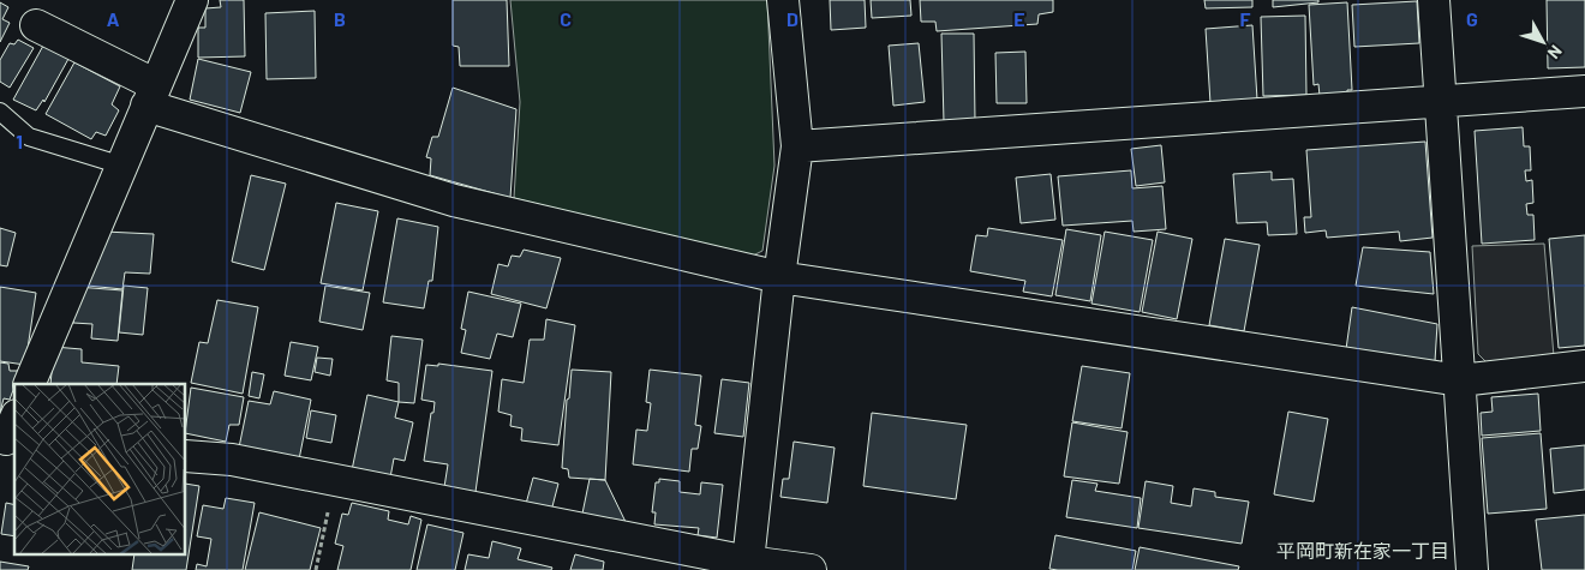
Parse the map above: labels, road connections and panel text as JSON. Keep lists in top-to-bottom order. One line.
{"districts":["平岡町新在家一丁目"],"north":"bottom right","grid":{"columns":["A","B","C","D","E","F","G"],"rows":["1"]}}
